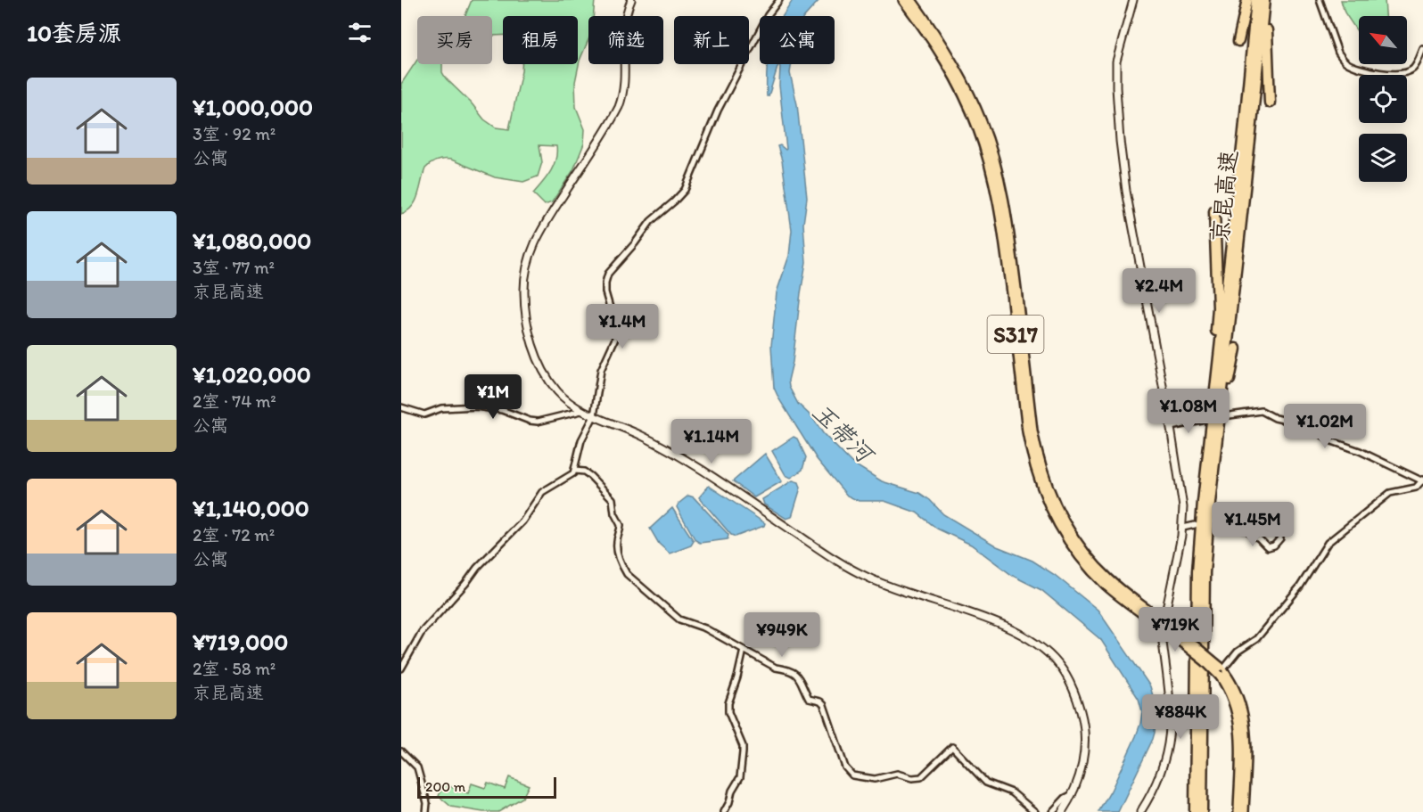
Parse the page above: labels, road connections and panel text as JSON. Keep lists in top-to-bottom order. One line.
{"streets":{"highway":["京昆高速"],"main road":["S317"]},"water":["玉带河"],"scale_bar":"200 m","north":"top left","page":{"heading":"10套房源","chip":["买房","租房","筛选","新上","公寓"],"list":[{"name":"¥1,000,000","note":"3室 · 92 m² · 公寓"},{"name":"¥1,080,000","note":"3室 · 77 m² · 京昆高速"},{"name":"¥1,020,000","note":"2室 · 74 m² · 公寓"},{"name":"¥1,140,000","note":"2室 · 72 m² · 公寓"},{"name":"¥719,000","note":"2室 · 58 m² · 京昆高速"}],"price":["¥2.4M","¥1.4M","¥1M","¥1.08M","¥1.02M","¥1.14M","¥1.45M","¥719K","¥949K","¥884K"],"scale":"200 m"}}
